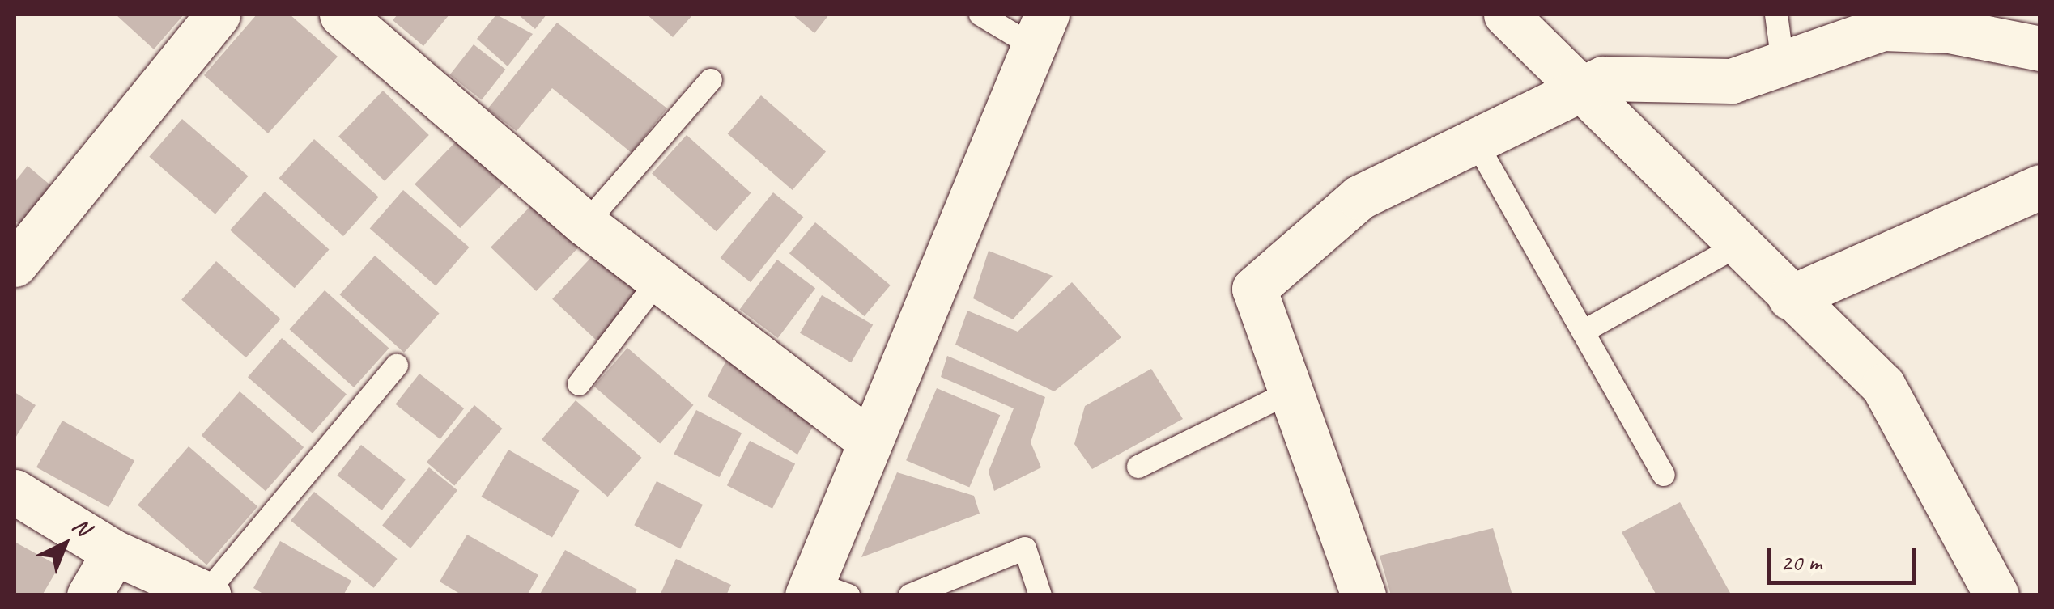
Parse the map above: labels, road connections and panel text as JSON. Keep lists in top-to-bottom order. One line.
{"scale_bar":"20 m","north":"top right"}
